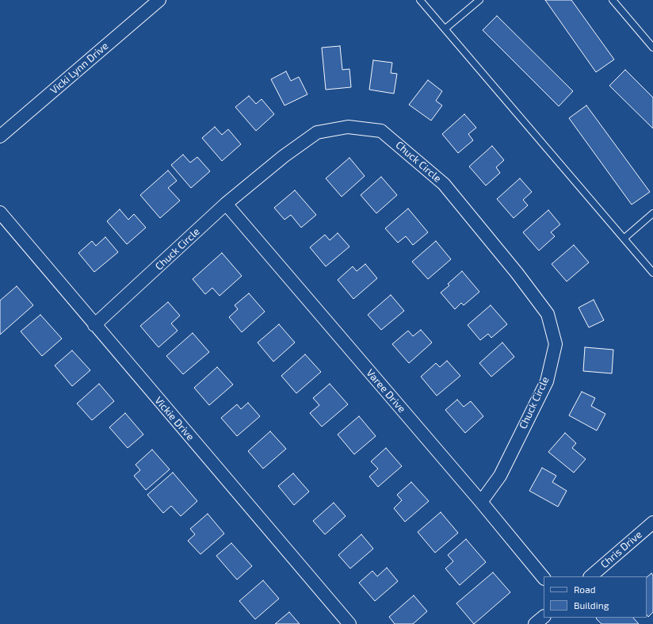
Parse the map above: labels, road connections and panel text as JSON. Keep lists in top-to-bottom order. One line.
{"streets":{"street":["Vicki Lynn Drive","Chuck Circle","Varee Drive","Vickie Drive","Chris Drive"]},"crossings":[["Chuck Circle","Varee Drive"],["Chuck Circle","Vickie Drive"]],"legend":["Road","Building"]}
